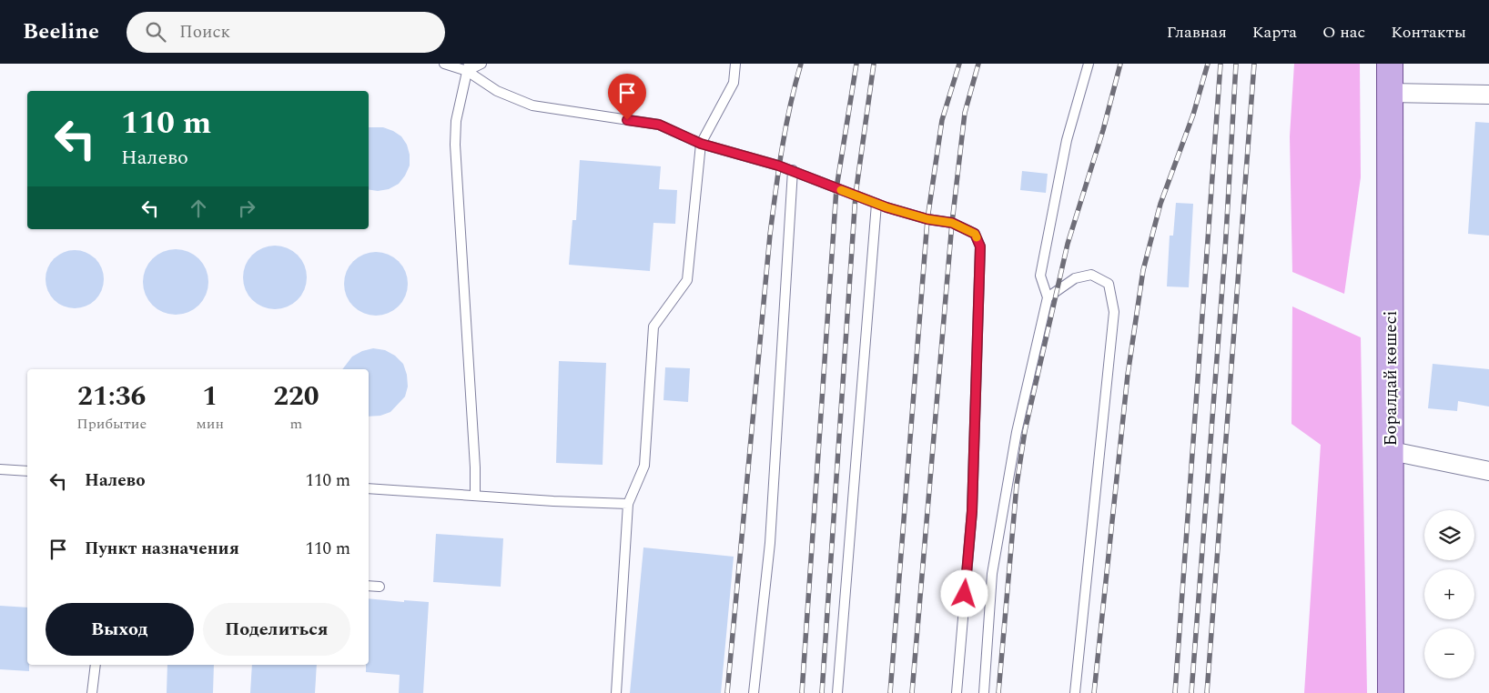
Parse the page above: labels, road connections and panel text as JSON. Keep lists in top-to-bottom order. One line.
{"streets":{"main road":["Боралдай көшесі"]},"page":{"header":"Beeline","search":"Поиск","nav":["Главная","Карта","О нас","Контакты"],"turn":["110 m","Налево"],"eta":["21:36","Прибытие","1","мин","220","m"],"list":[{"name":"Налево","value":"110 m"},{"name":"Пункт назначения","value":"110 m"}],"map_buttons":["+","−"],"buttons":["Выход","Поделиться"]}}
